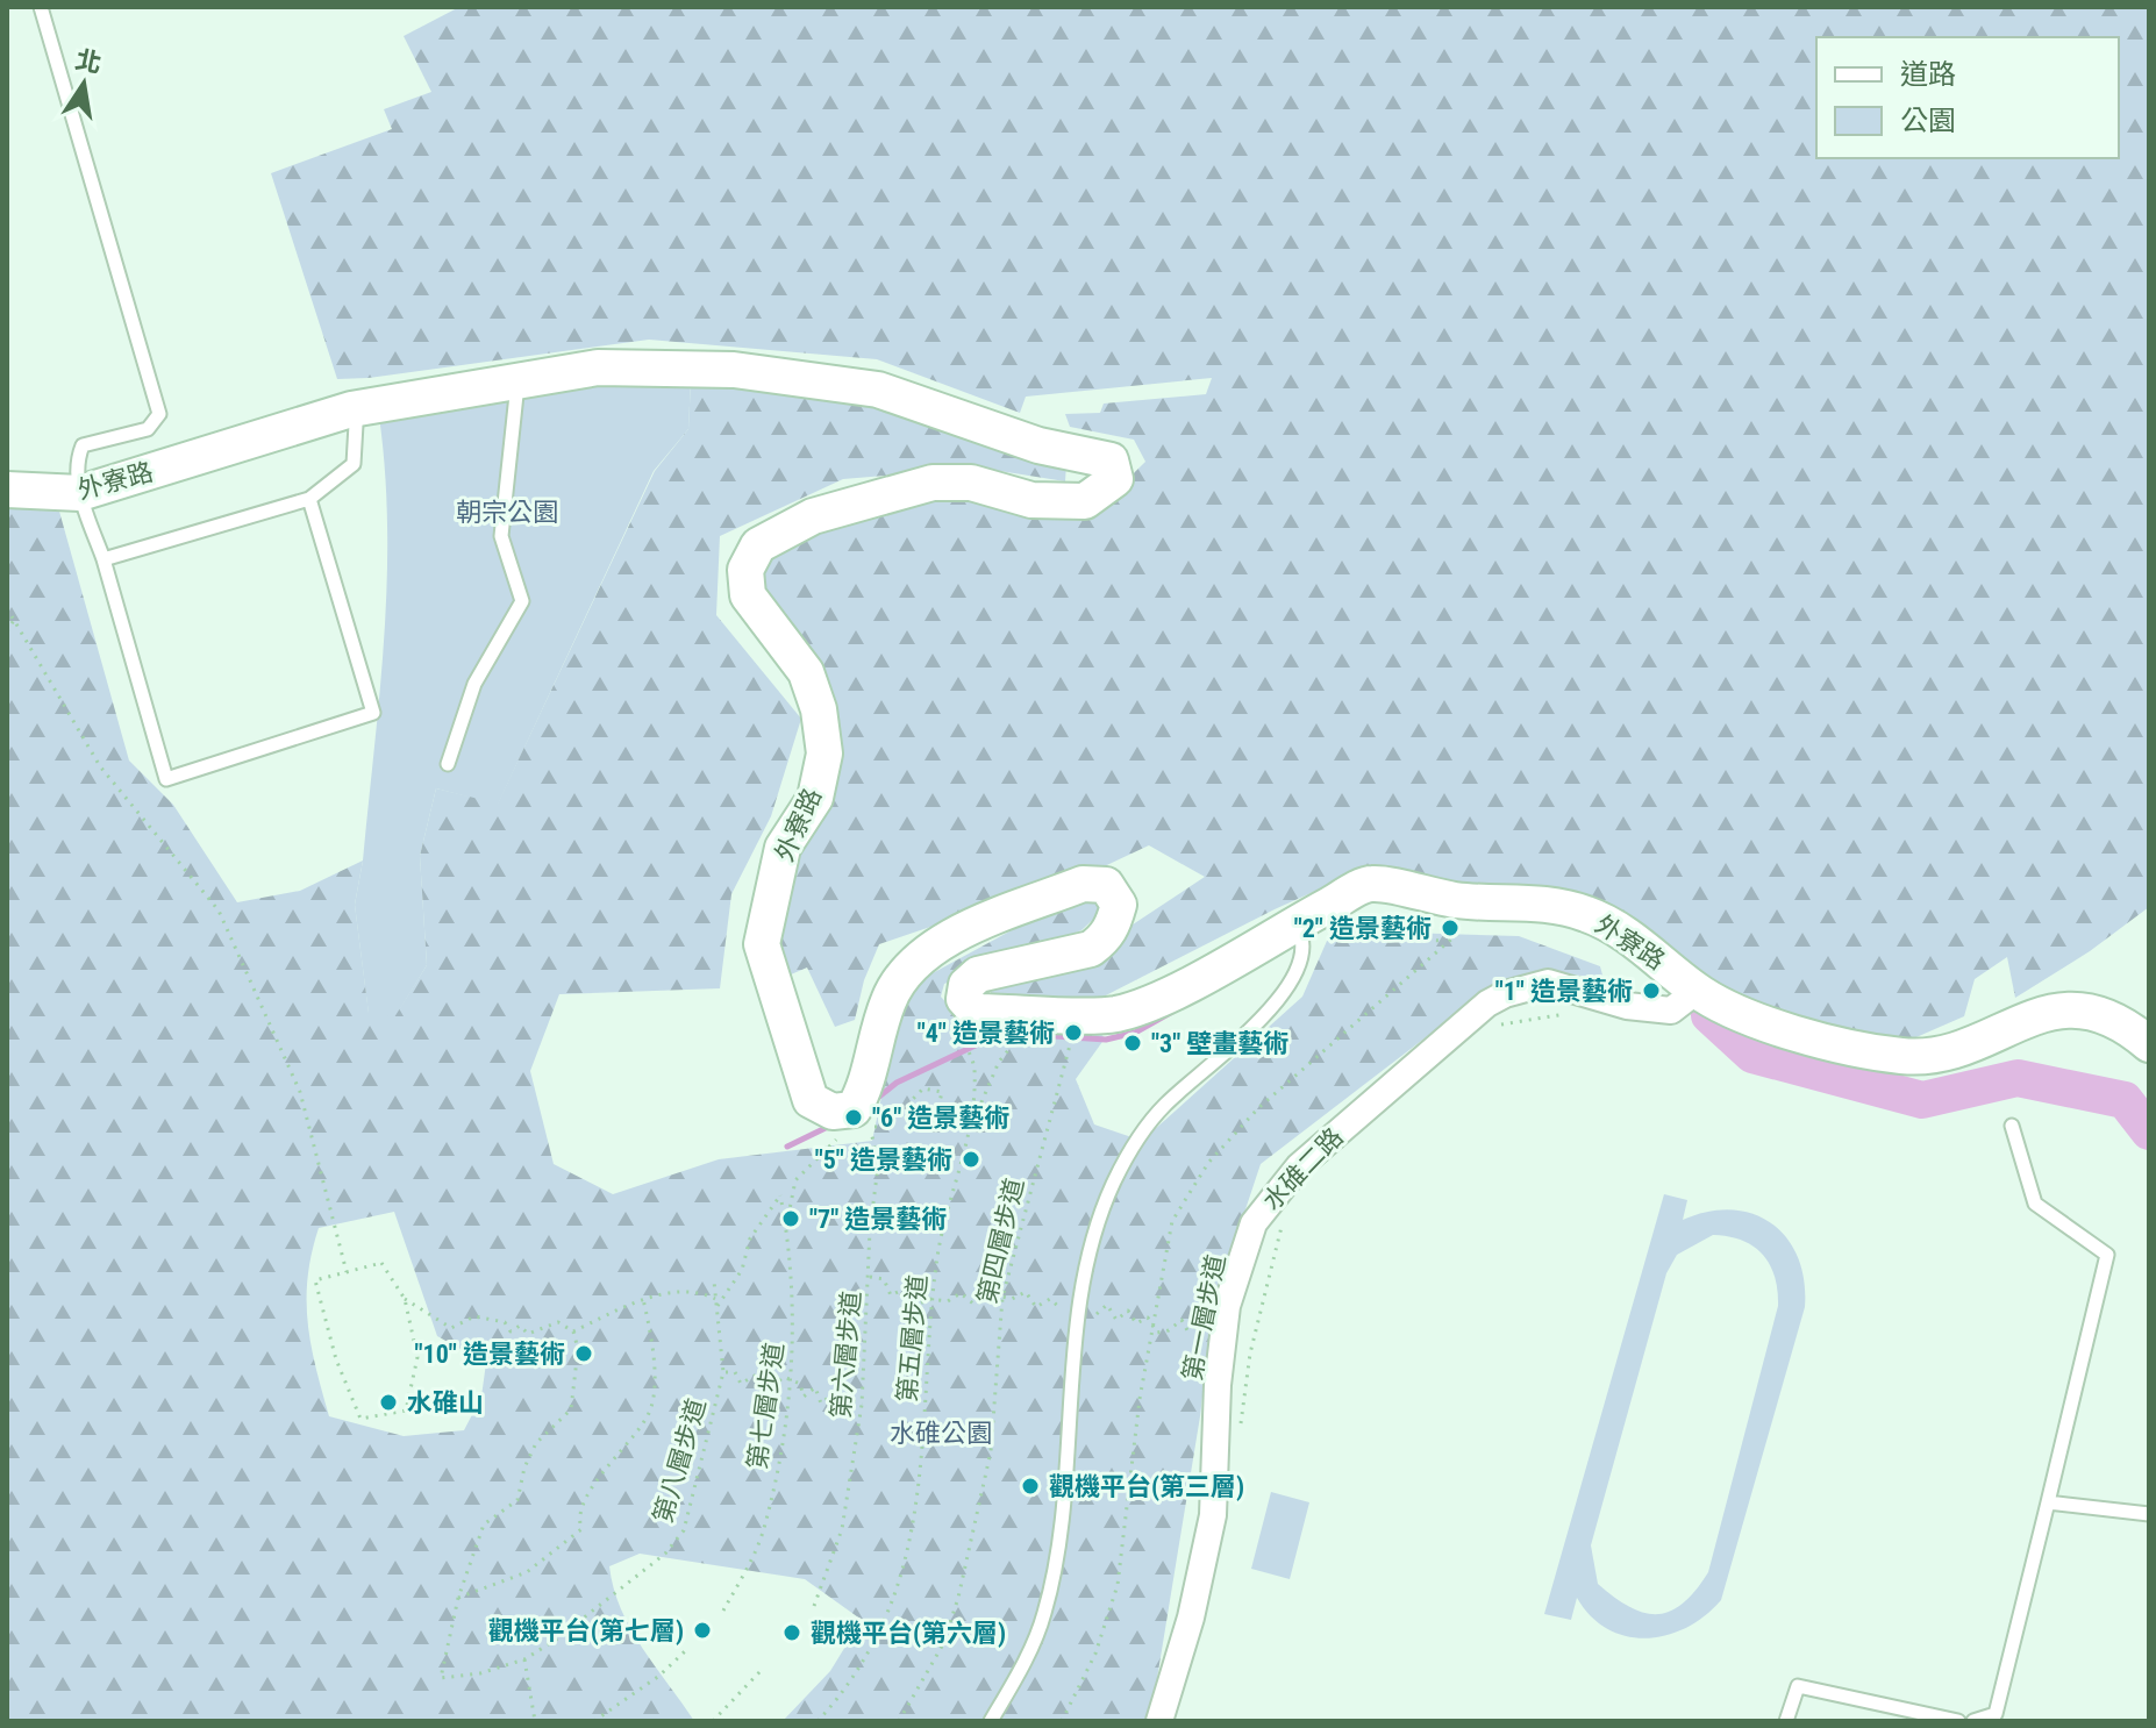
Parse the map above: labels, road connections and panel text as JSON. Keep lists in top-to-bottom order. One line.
{"streets":{"street":["外寮路","水碓二路"],"path":["第四層步道","第五層步道","第六層步道","第七層步道","第八層步道"]},"crossings":[["外寮路","水碓二路"],["第七層步道","第八層步道"]],"parks":["朝宗公園","水碓公園"],"places":["\"2\" 造景藝術","\"1\" 造景藝術","\"4\" 造景藝術","\"3\" 壁畫藝術","\"6\" 造景藝術","\"5\" 造景藝術","\"7\" 造景藝術","\"10\" 造景藝術","水碓山","觀機平台(第三層)","觀機平台(第七層)","觀機平台(第六層)"],"legend":["道路","公園"],"north":"top"}
